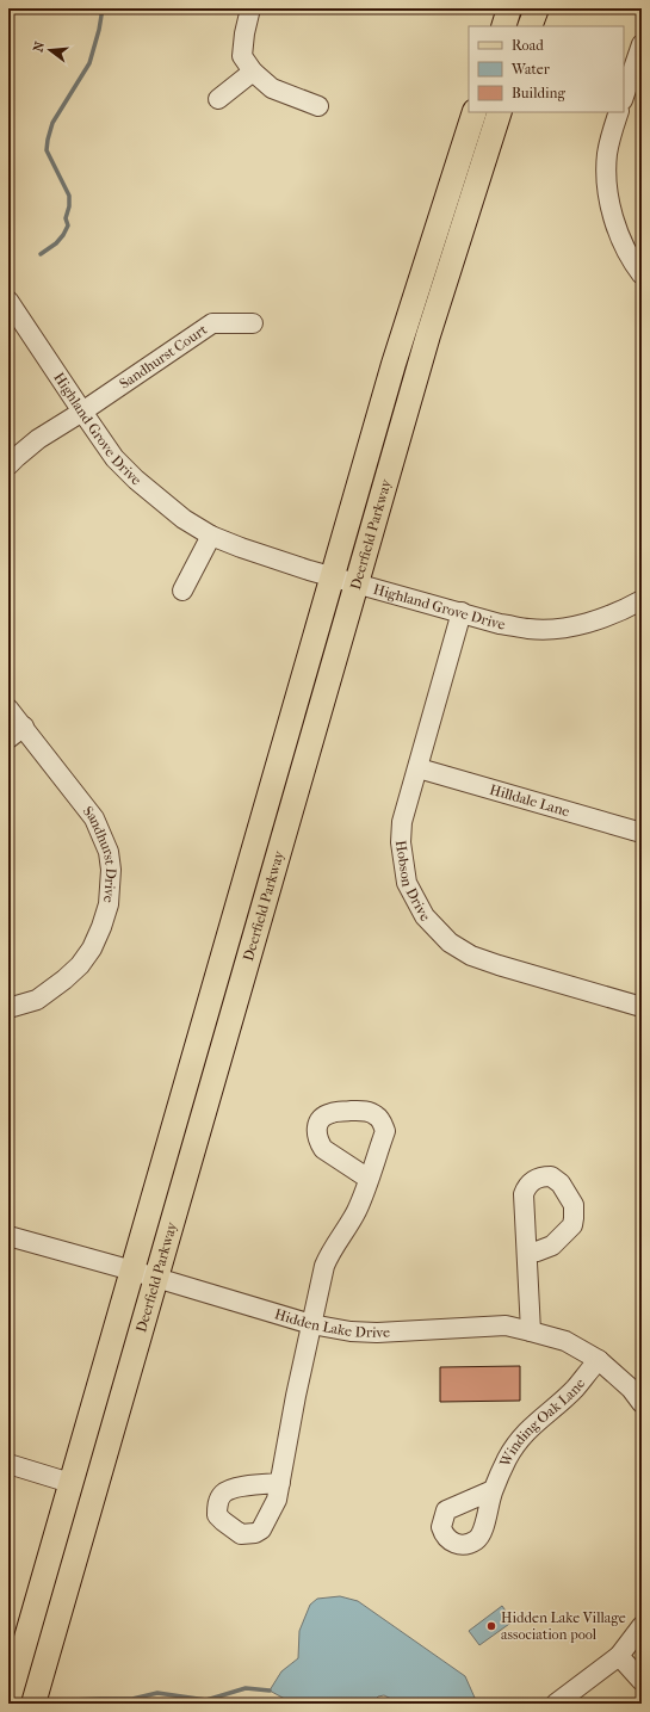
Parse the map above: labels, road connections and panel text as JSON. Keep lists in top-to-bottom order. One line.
{"streets":{"main road":["Deerfield Parkway"],"street":["Sandhurst Court","Highland Grove Drive","Hilldale Lane","Sandhurst Drive","Hobson Drive","Hidden Lake Drive","Winding Oak Lane"]},"crossings":[["Sandhurst Court","Highland Grove Drive"],["Highland Grove Drive","Deerfield Parkway"],["Highland Grove Drive","Hobson Drive"],["Deerfield Parkway","Hidden Lake Drive"],["Hilldale Lane","Hobson Drive"],["Hidden Lake Drive","Winding Oak Lane"]],"places":["Hidden Lake Village association pool"],"legend":["Road","Water","Building"],"north":"left"}
